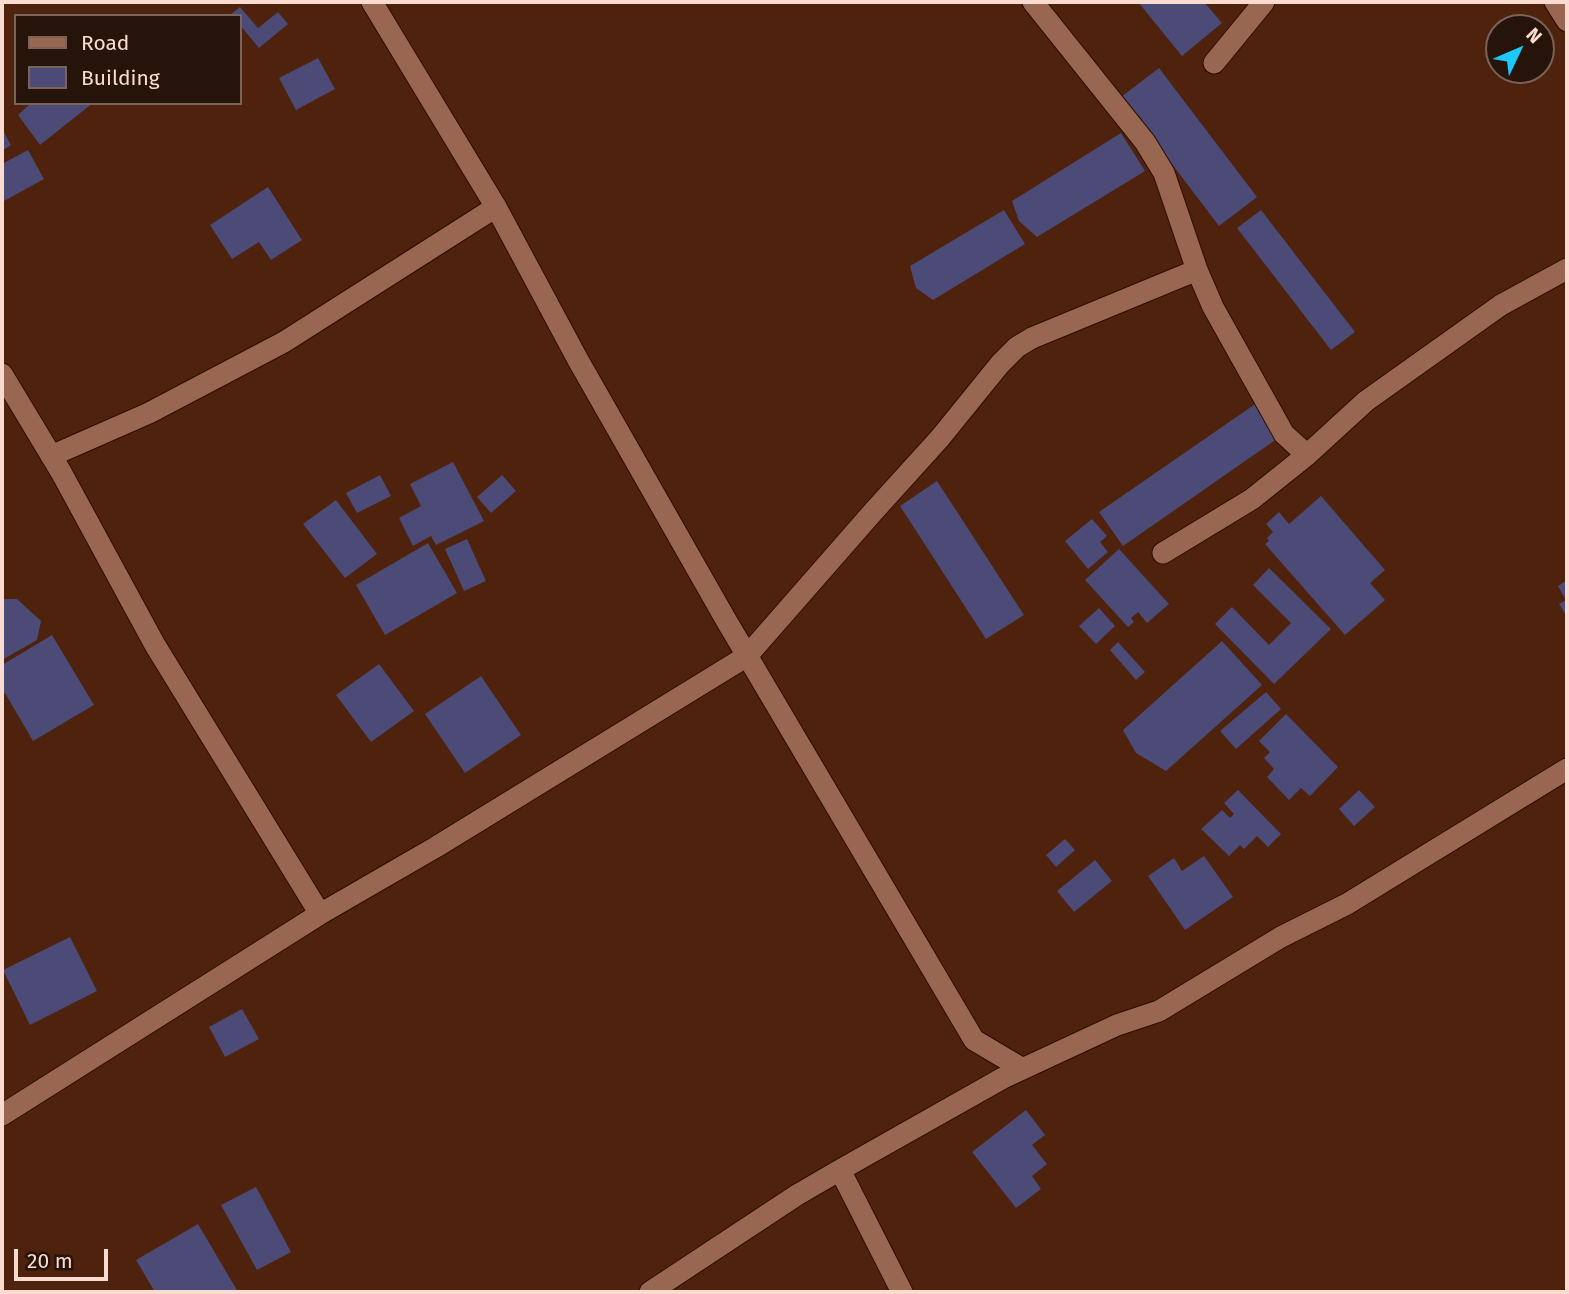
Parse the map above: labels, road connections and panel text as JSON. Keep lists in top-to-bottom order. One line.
{"legend":["Road","Building"],"scale_bar":"20 m","north":"top right"}
